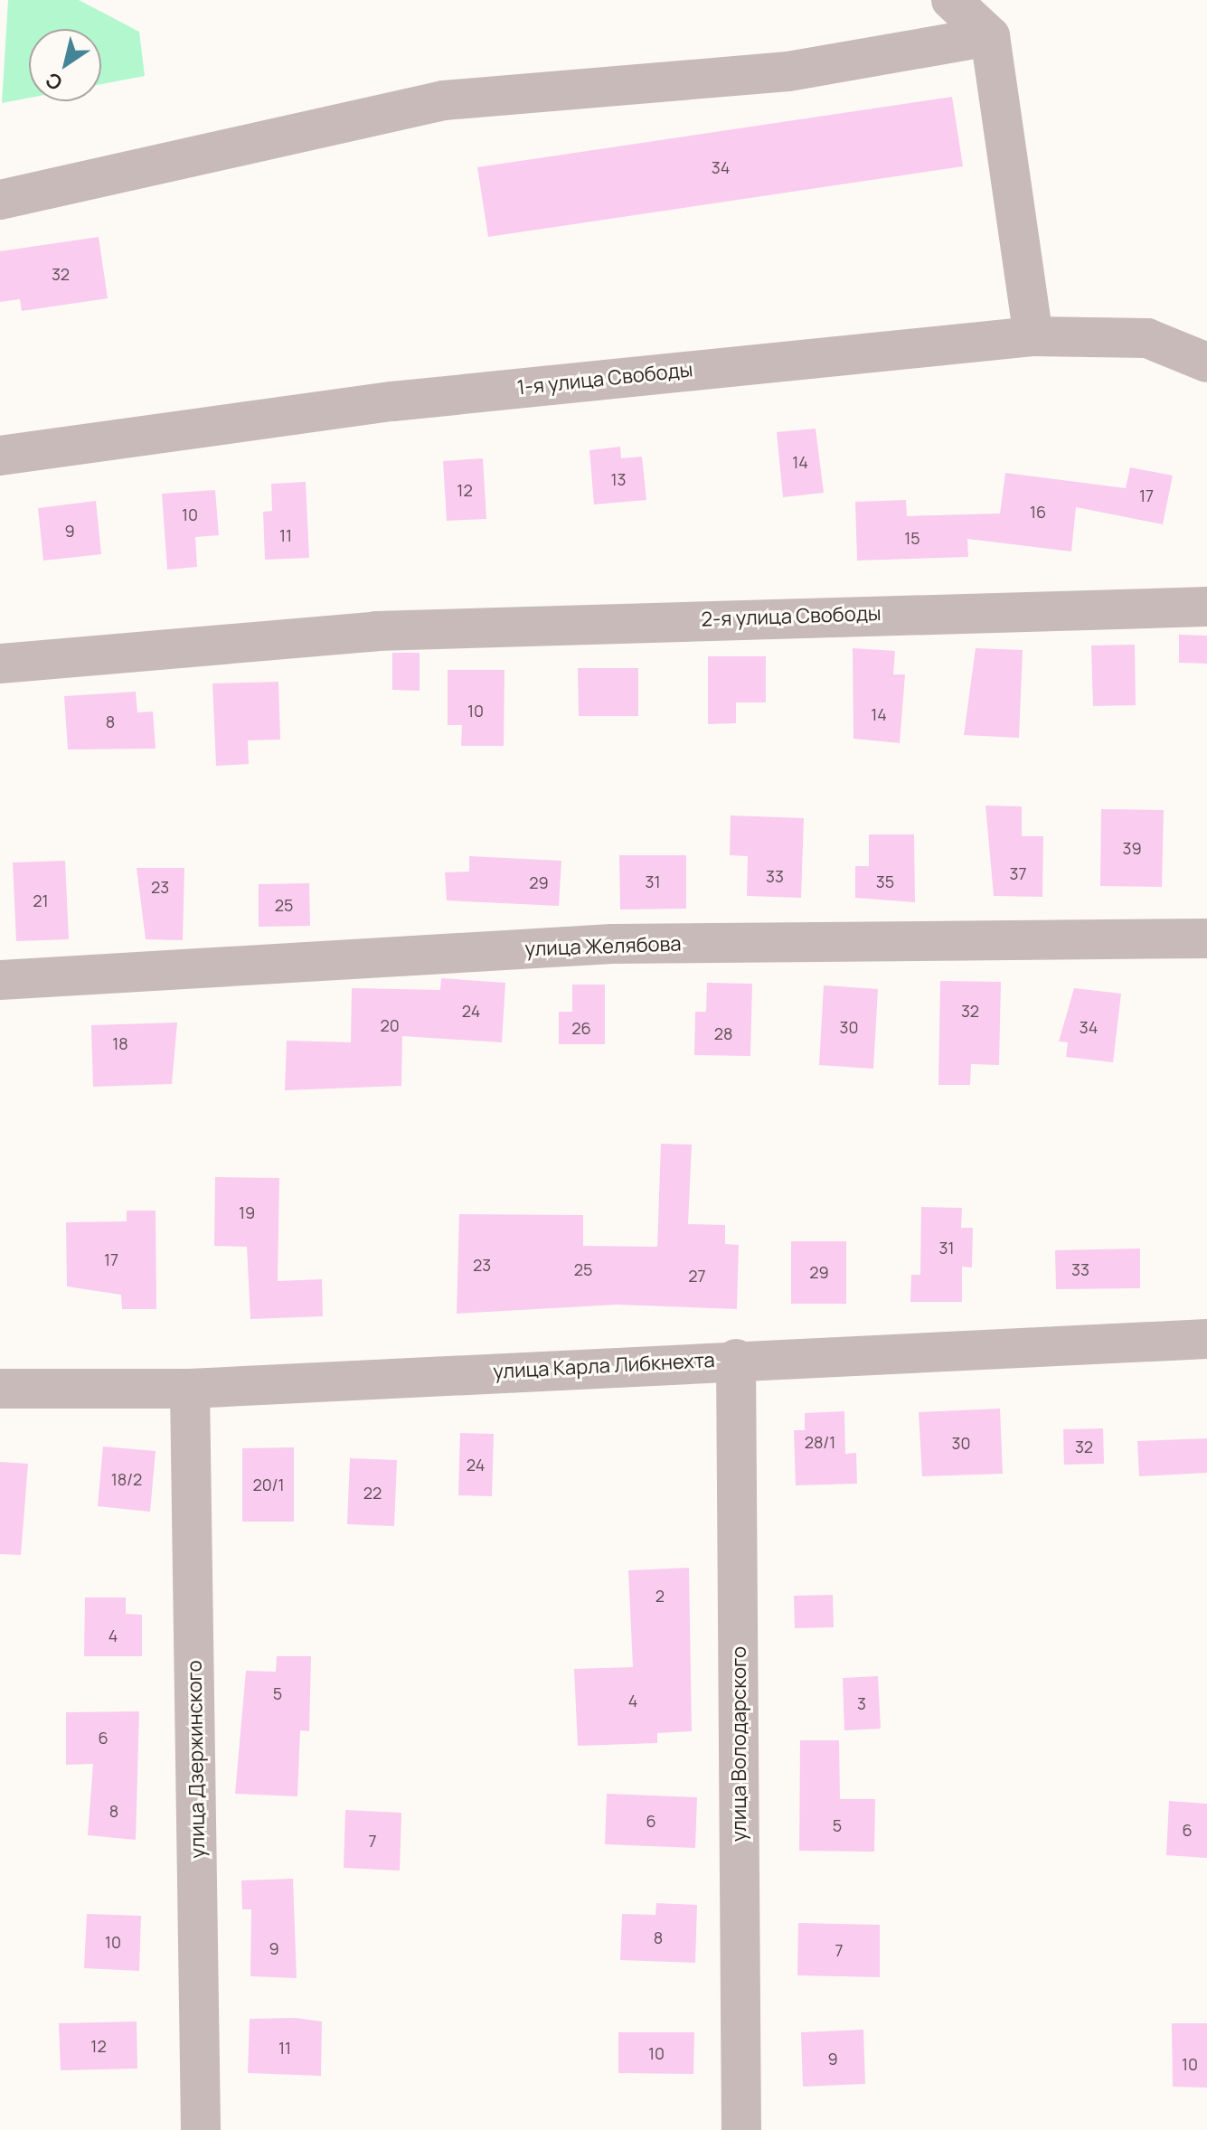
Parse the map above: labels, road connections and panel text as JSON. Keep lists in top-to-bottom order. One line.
{"streets":{"street":["1-я улица Свободы","2-я улица Свободы","улица Желябова","улица Карла Либкнехта","улица Володарского","улица Дзержинского"]},"crossings":[["улица Карла Либкнехта","улица Володарского"],["улица Карла Либкнехта","улица Дзержинского"]],"house_numbers":["34","32","14","13","12","17","16","10","9","11","15","10","14","8","39","37","33","31","35","29","23","21","25","24","32","20","30","34","26","28","18","19","31","17","23","25","33","29","27","28/1","30","32","24","18/2","20/1","22","2","4","5","4","3","6","8","6","5","6","7","8","10","9","7","12","11","10","9","10"],"north":"bottom left"}
